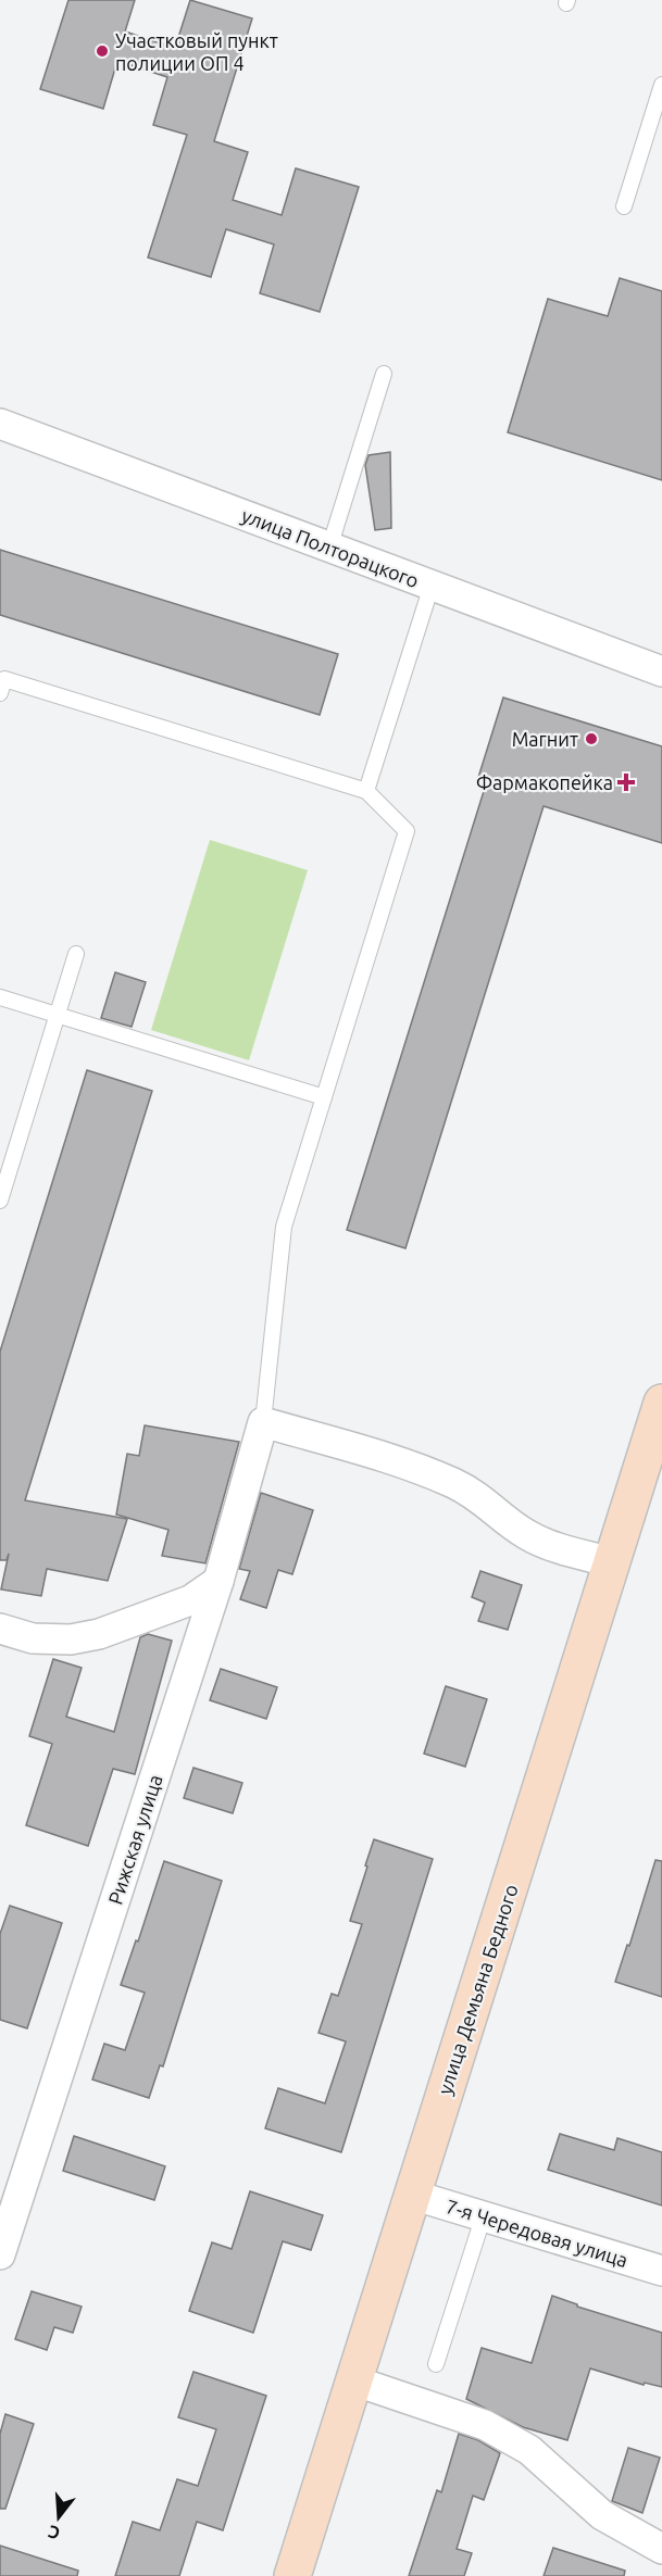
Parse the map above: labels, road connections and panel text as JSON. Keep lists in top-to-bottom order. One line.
{"streets":{"main road":["улица Демьяна Бедного"],"street":["улица Полторацкого","Рижская улица","7-я Чередовая улица"]},"crossings":[["улица Демьяна Бедного","7-я Чередовая улица"]],"places":{"other":["Участковый пункт полиции ОП 4","Магнит"],"health":["Фармакопейка"]},"north":"bottom"}
